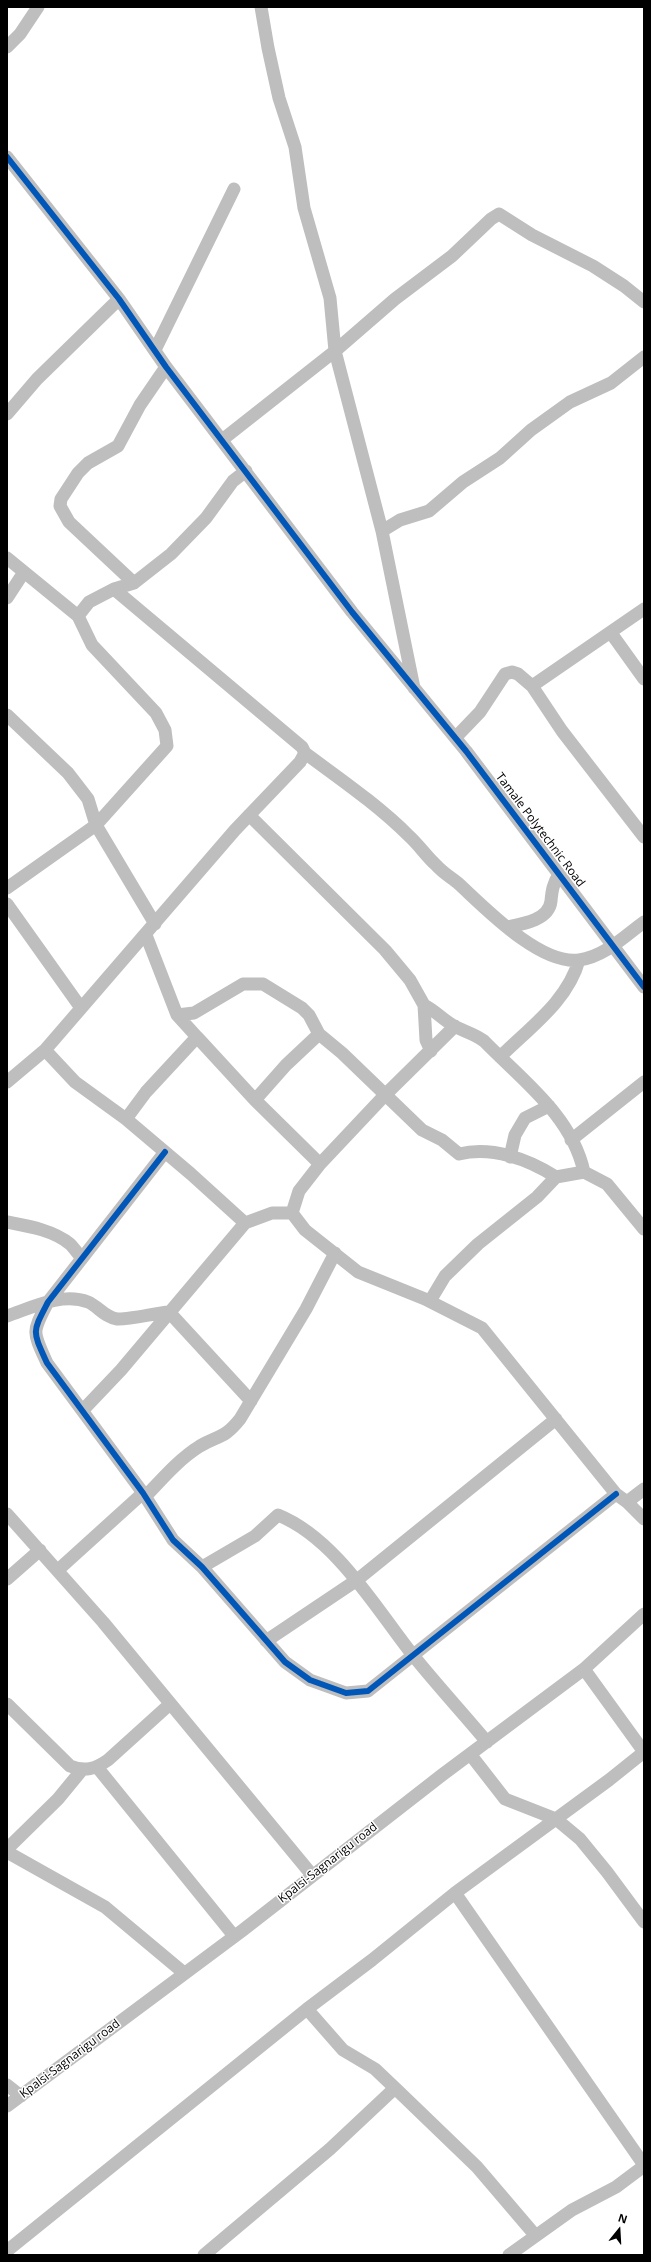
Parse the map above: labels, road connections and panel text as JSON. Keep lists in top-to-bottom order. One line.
{"streets":{"street":["Tamale Polytechnic Road","Kpalsi-Sagnarigu road"]},"north":"top"}
